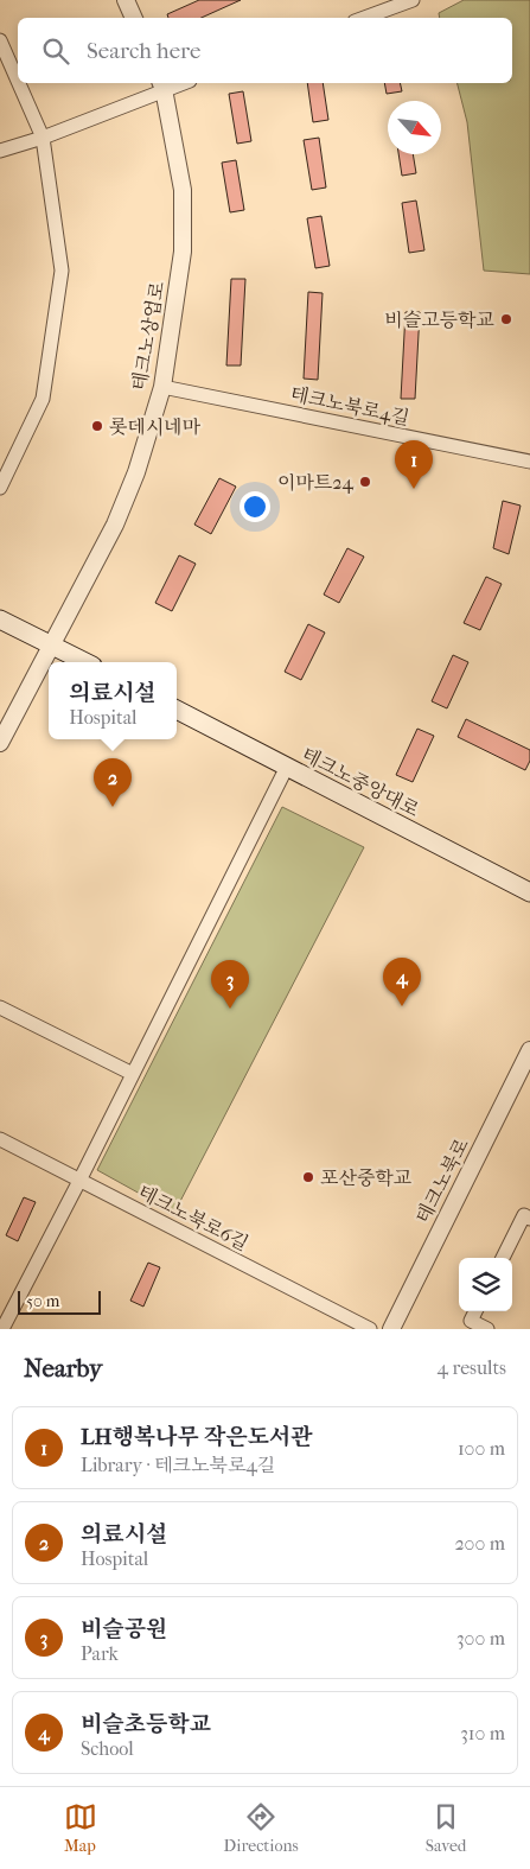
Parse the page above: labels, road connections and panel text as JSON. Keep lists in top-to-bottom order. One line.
{"streets":{"main road":["테크노중앙대로"],"street":["테크노상업로","테크노북로4길","테크노북로","테크노북로6길"]},"crossings":[["테크노상업로","테크노북로4길"]],"places":["비슬고등학교","롯데시네마","이마트24","포산중학교"],"scale_bar":"50 m","north":"bottom right","page":{"search":"Search here","pins":["1","2","4","3"],"popup":["의료시설","Hospital"],"scale":"50 m","heading":["Nearby","4 results"],"list":[{"mark":"1","name":"LH행복나무 작은도서관","note":"Library · 테크노북로4길","value":"100 m"},{"mark":"2","name":"의료시설","note":"Hospital","value":"200 m"},{"mark":"3","name":"비슬공원","note":"Park","value":"300 m"},{"mark":"4","name":"비슬초등학교","note":"School","value":"310 m"}],"nav":["Map","Directions","Saved"]}}
